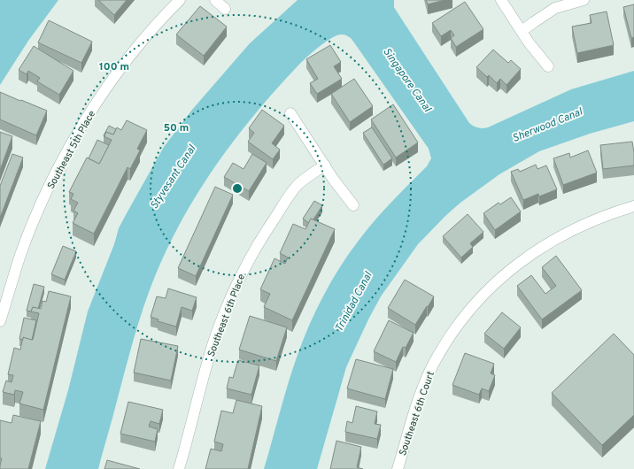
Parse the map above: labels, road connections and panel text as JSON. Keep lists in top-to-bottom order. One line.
{"streets":{"street":["Southeast 5th Place","Southeast 6th Place","Southeast 6th Court"]},"water":["Singapore Canal","Sherwood Canal","Styvesant Canal","Trinidad Canal"],"rings":["100 m","50 m"]}
